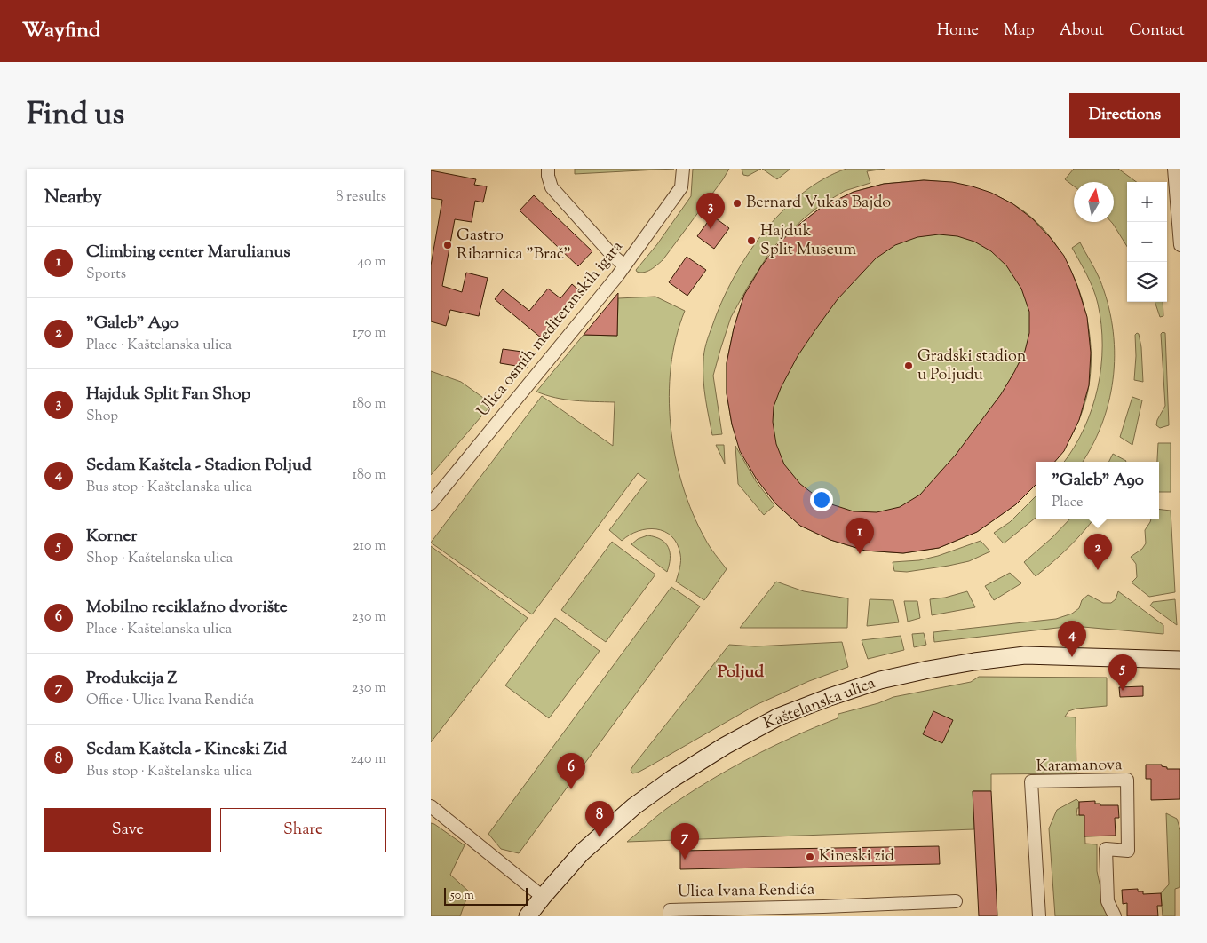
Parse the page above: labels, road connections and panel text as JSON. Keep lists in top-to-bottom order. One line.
{"streets":{"main road":["Kaštelanska ulica"],"street":["Ulica osmih mediteranskih igara","Karamanova","Ulica Ivana Rendića"]},"districts":["Poljud"],"places":["Bernard Vukas Bajdo","Hajduk Split Museum","Gastro Ribarnica \"Brač\"","Gradski stadion u Poljudu","Kineski zid"],"scale_bar":"50 m","north":"top","page":{"header":"Wayfind","nav":["Home","Map","About","Contact"],"title":"Find us","buttons":["Directions",["Save","Share"]],"heading":["Nearby","8 results"],"map_buttons":["+","−"],"pins":["3","1","2","4","5","6","8","7"],"list":[{"mark":"1","name":"Climbing center Marulianus","note":"Sports","value":"40 m"},{"mark":"2","name":"\"Galeb\" A90","note":"Place · Kaštelanska ulica","value":"170 m"},{"mark":"3","name":"Hajduk Split Fan Shop","note":"Shop","value":"180 m"},{"mark":"4","name":"Sedam Kaštela - Stadion Poljud","note":"Bus stop · Kaštelanska ulica","value":"180 m"},{"mark":"5","name":"Korner","note":"Shop · Kaštelanska ulica","value":"210 m"},{"mark":"6","name":"Mobilno reciklažno dvorište","note":"Place · Kaštelanska ulica","value":"230 m"},{"mark":"7","name":"Produkcija Z","note":"Office · Ulica Ivana Rendića","value":"230 m"},{"mark":"8","name":"Sedam Kaštela - Kineski Zid","note":"Bus stop · Kaštelanska ulica","value":"240 m"}],"popup":["\"Galeb\" A90","Place"],"scale":"50 m"}}
